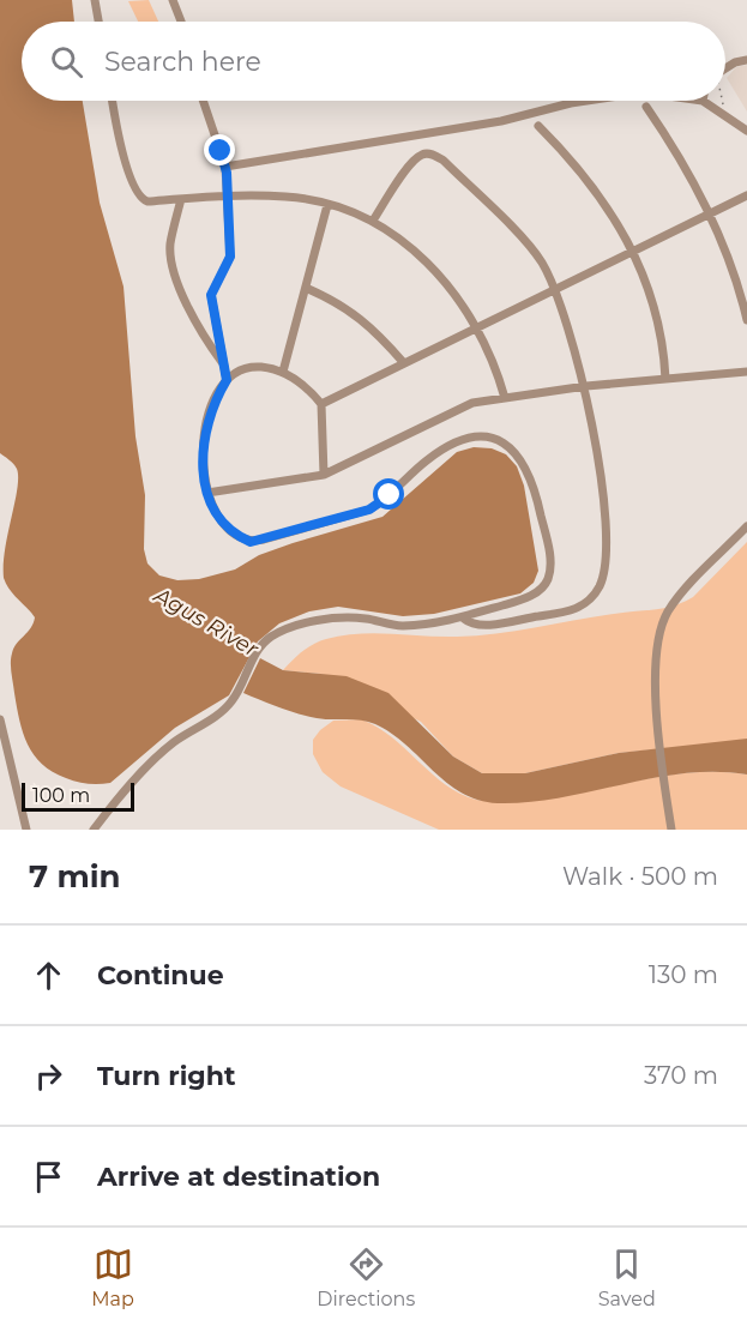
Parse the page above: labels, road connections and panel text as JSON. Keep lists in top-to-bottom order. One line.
{"water":["Agus River"],"scale_bar":"100 m","page":{"search":"Search here","scale":"100 m","heading":["7 min","Walk · 500 m"],"list":[["Continue","130 m"],["Turn right","370 m"],"Arrive at destination"],"nav":["Map","Directions","Saved"]}}
